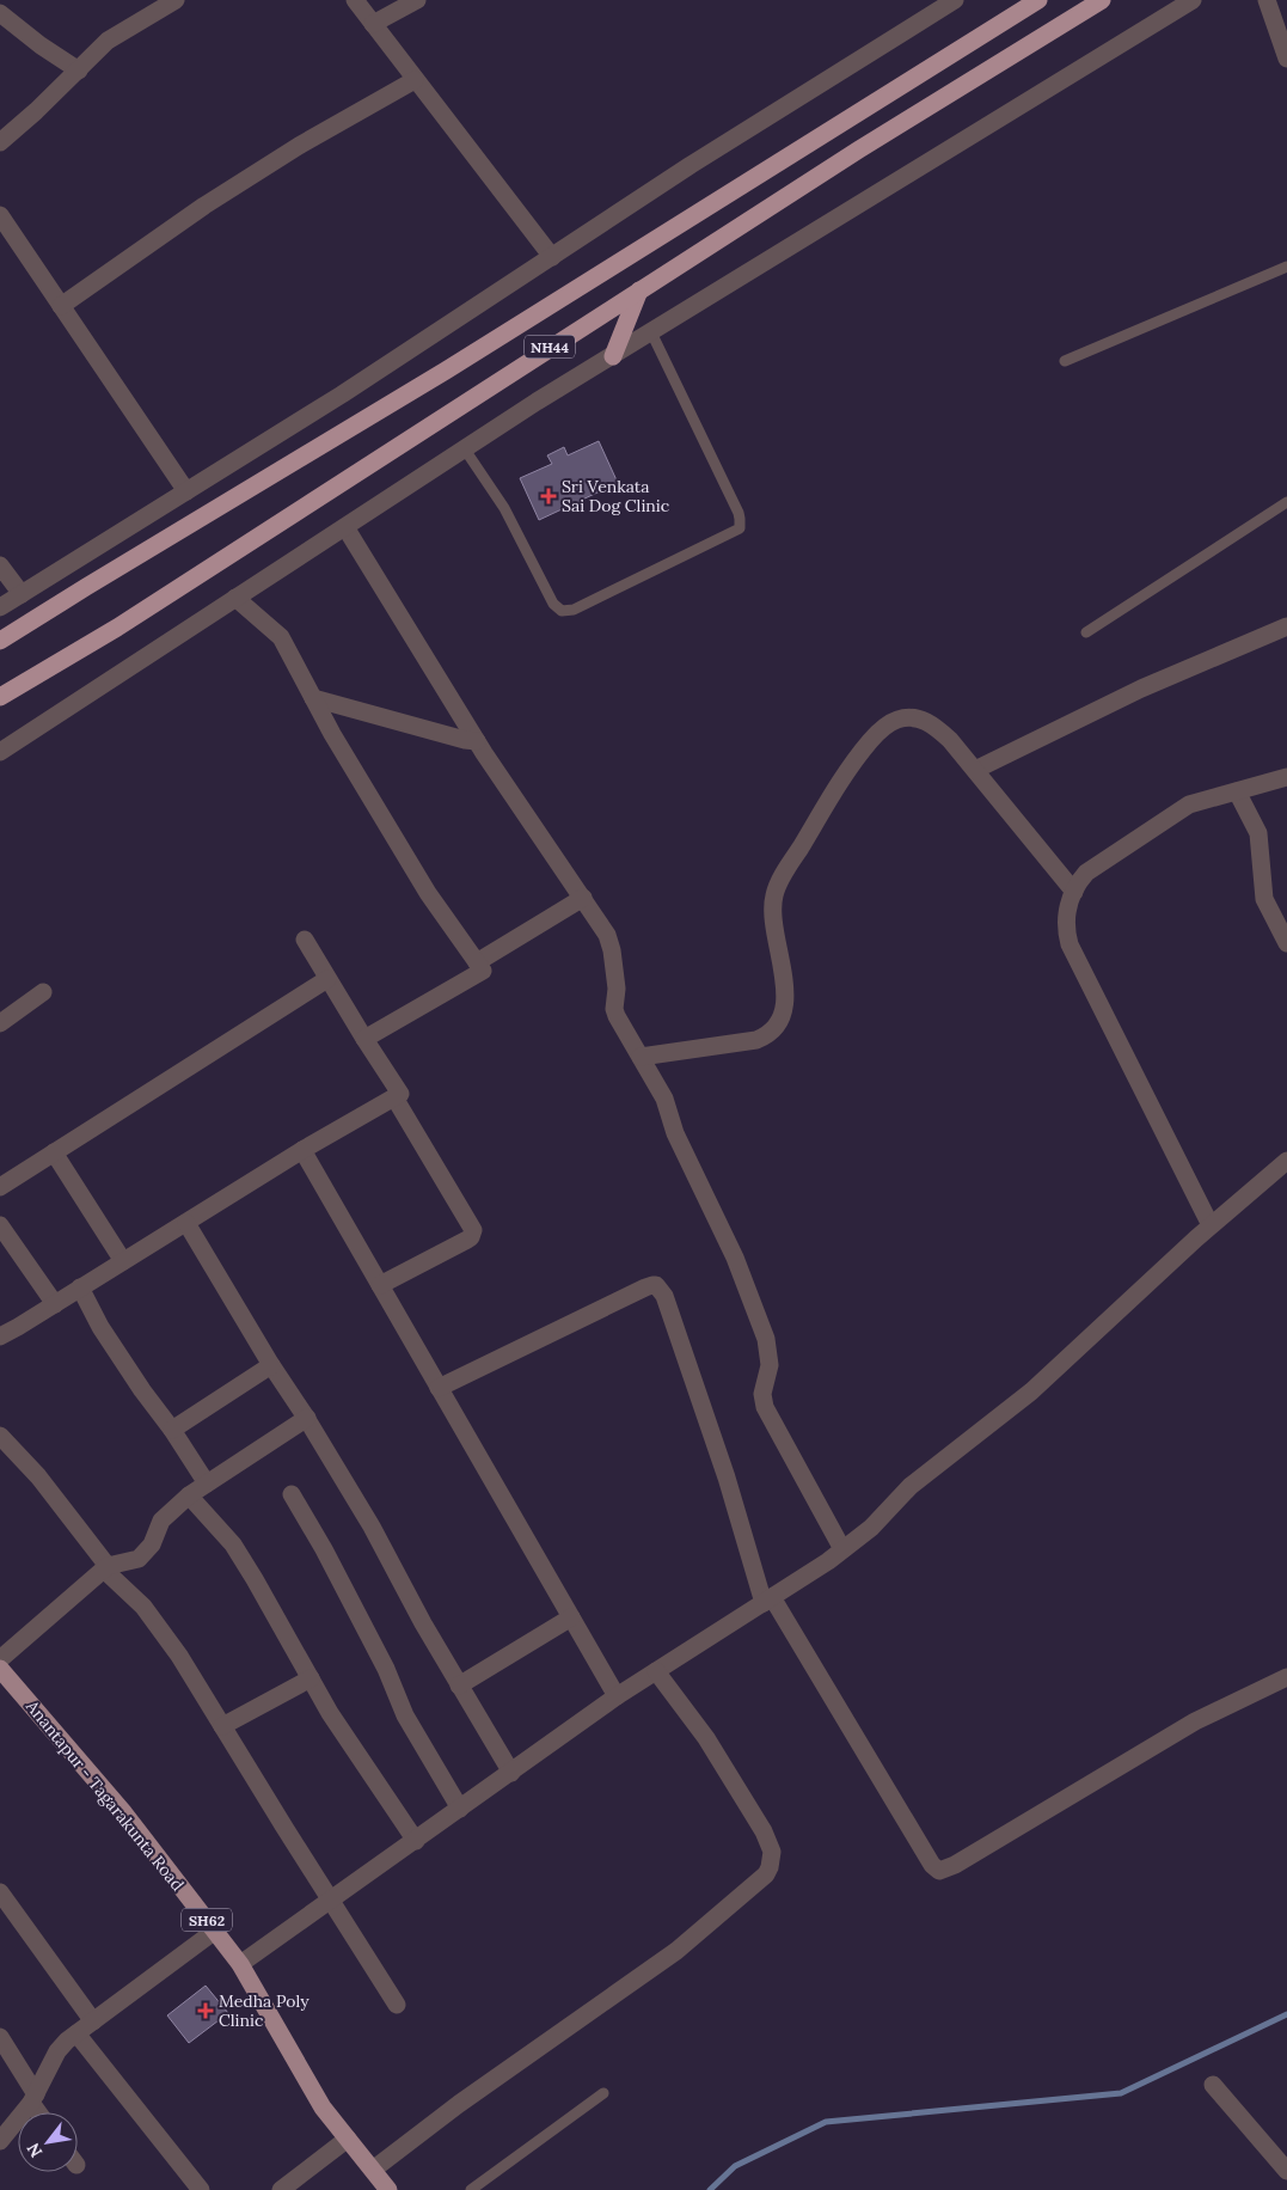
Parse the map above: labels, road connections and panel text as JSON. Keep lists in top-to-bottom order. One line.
{"streets":{"highway":["NH44"],"main road":["Anantapur - Tagarakunta Road","SH62"]},"places":{"health":["Sri Venkata Sai Dog Clinic","Medha Poly Clinic"]},"north":"bottom left"}
